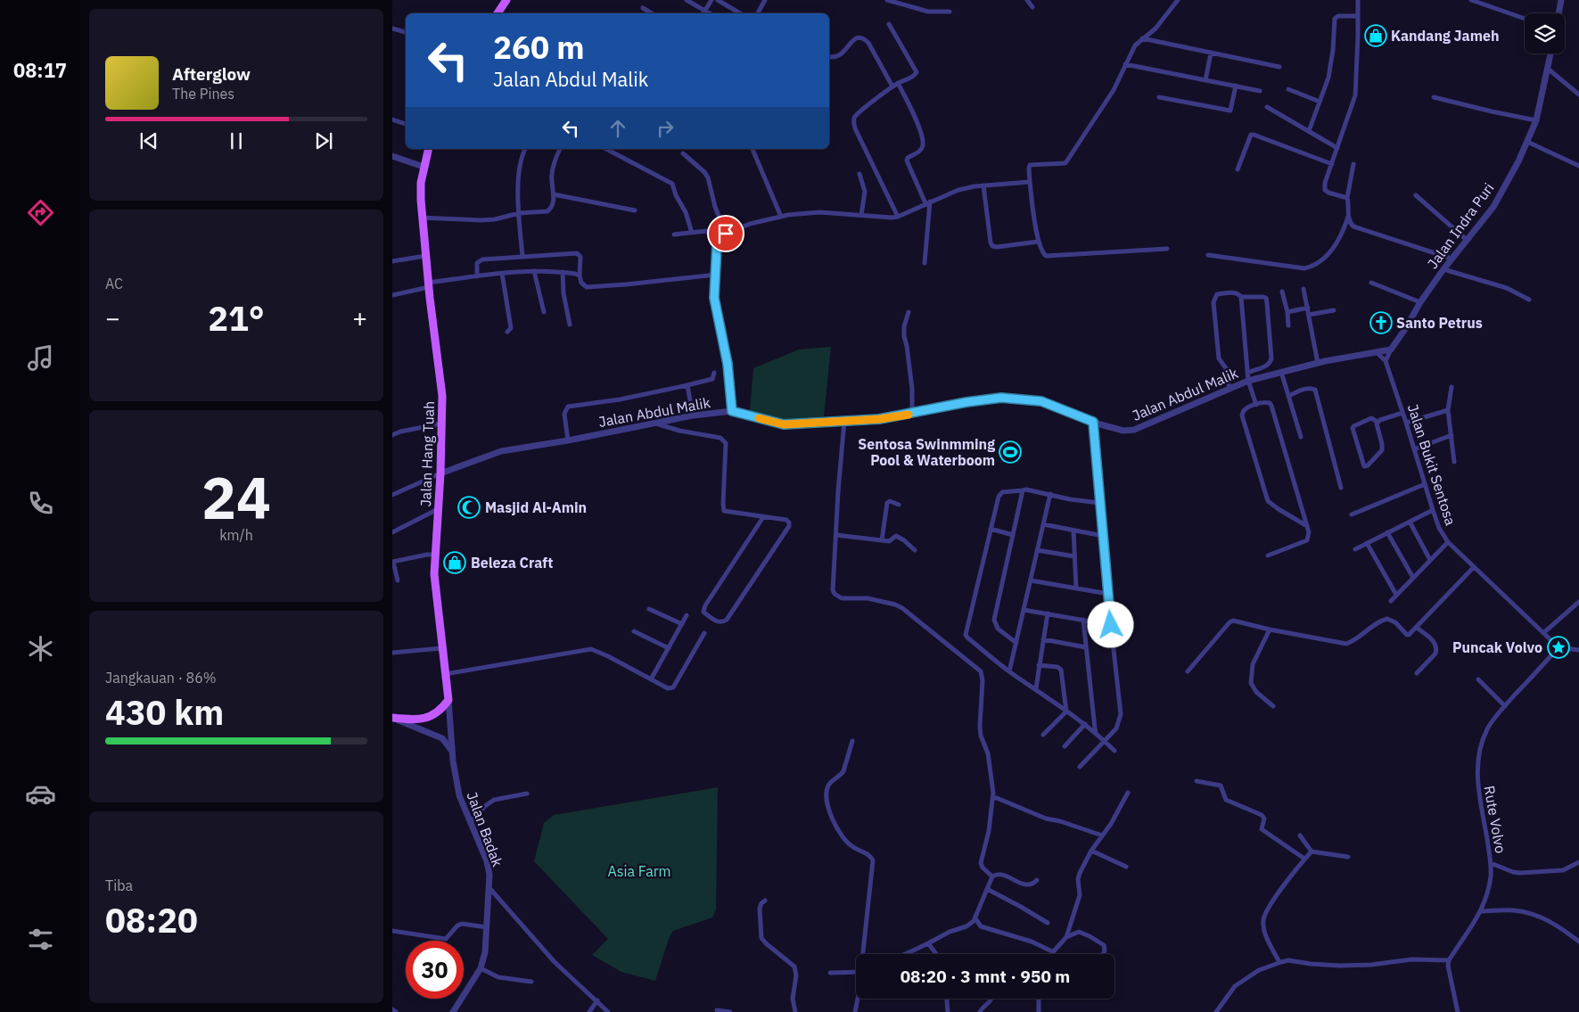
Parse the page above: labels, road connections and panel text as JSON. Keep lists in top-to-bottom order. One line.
{"streets":{"main road":["Jalan Hang Tuah"],"street":["Jalan Indra Puri","Jalan Abdul Malik","Jalan Bukit Sentosa","Rute Volvo","Jalan Badak"]},"crossings":[["Jalan Indra Puri","Jalan Abdul Malik"],["Jalan Indra Puri","Jalan Bukit Sentosa"],["Jalan Abdul Malik","Jalan Hang Tuah"],["Jalan Abdul Malik","Jalan Bukit Sentosa"],["Jalan Hang Tuah","Jalan Badak"],["Jalan Bukit Sentosa","Rute Volvo"]],"parks":["Asia Farm"],"places":{"shop":["Kandang Jameh","Beleza Craft"],"church":["Santo Petrus"],"sports":["Sentosa Swinmming Pool & Waterboom"],"mosque":["Masjid Al-Amin"],"place":["Puncak Volvo"]},"page":{"tabs":"08:17","turn":["260 m","Jalan Abdul Malik"],"song":["Afterglow","The Pines"],"tile":["AC",["24","km/h"],["Jangkauan · 86%","430 km"],["Tiba","08:20"]],"heat":["−","21°","+"],"limit":"30","trip":"08:20 · 3 mnt · 950 m"}}
